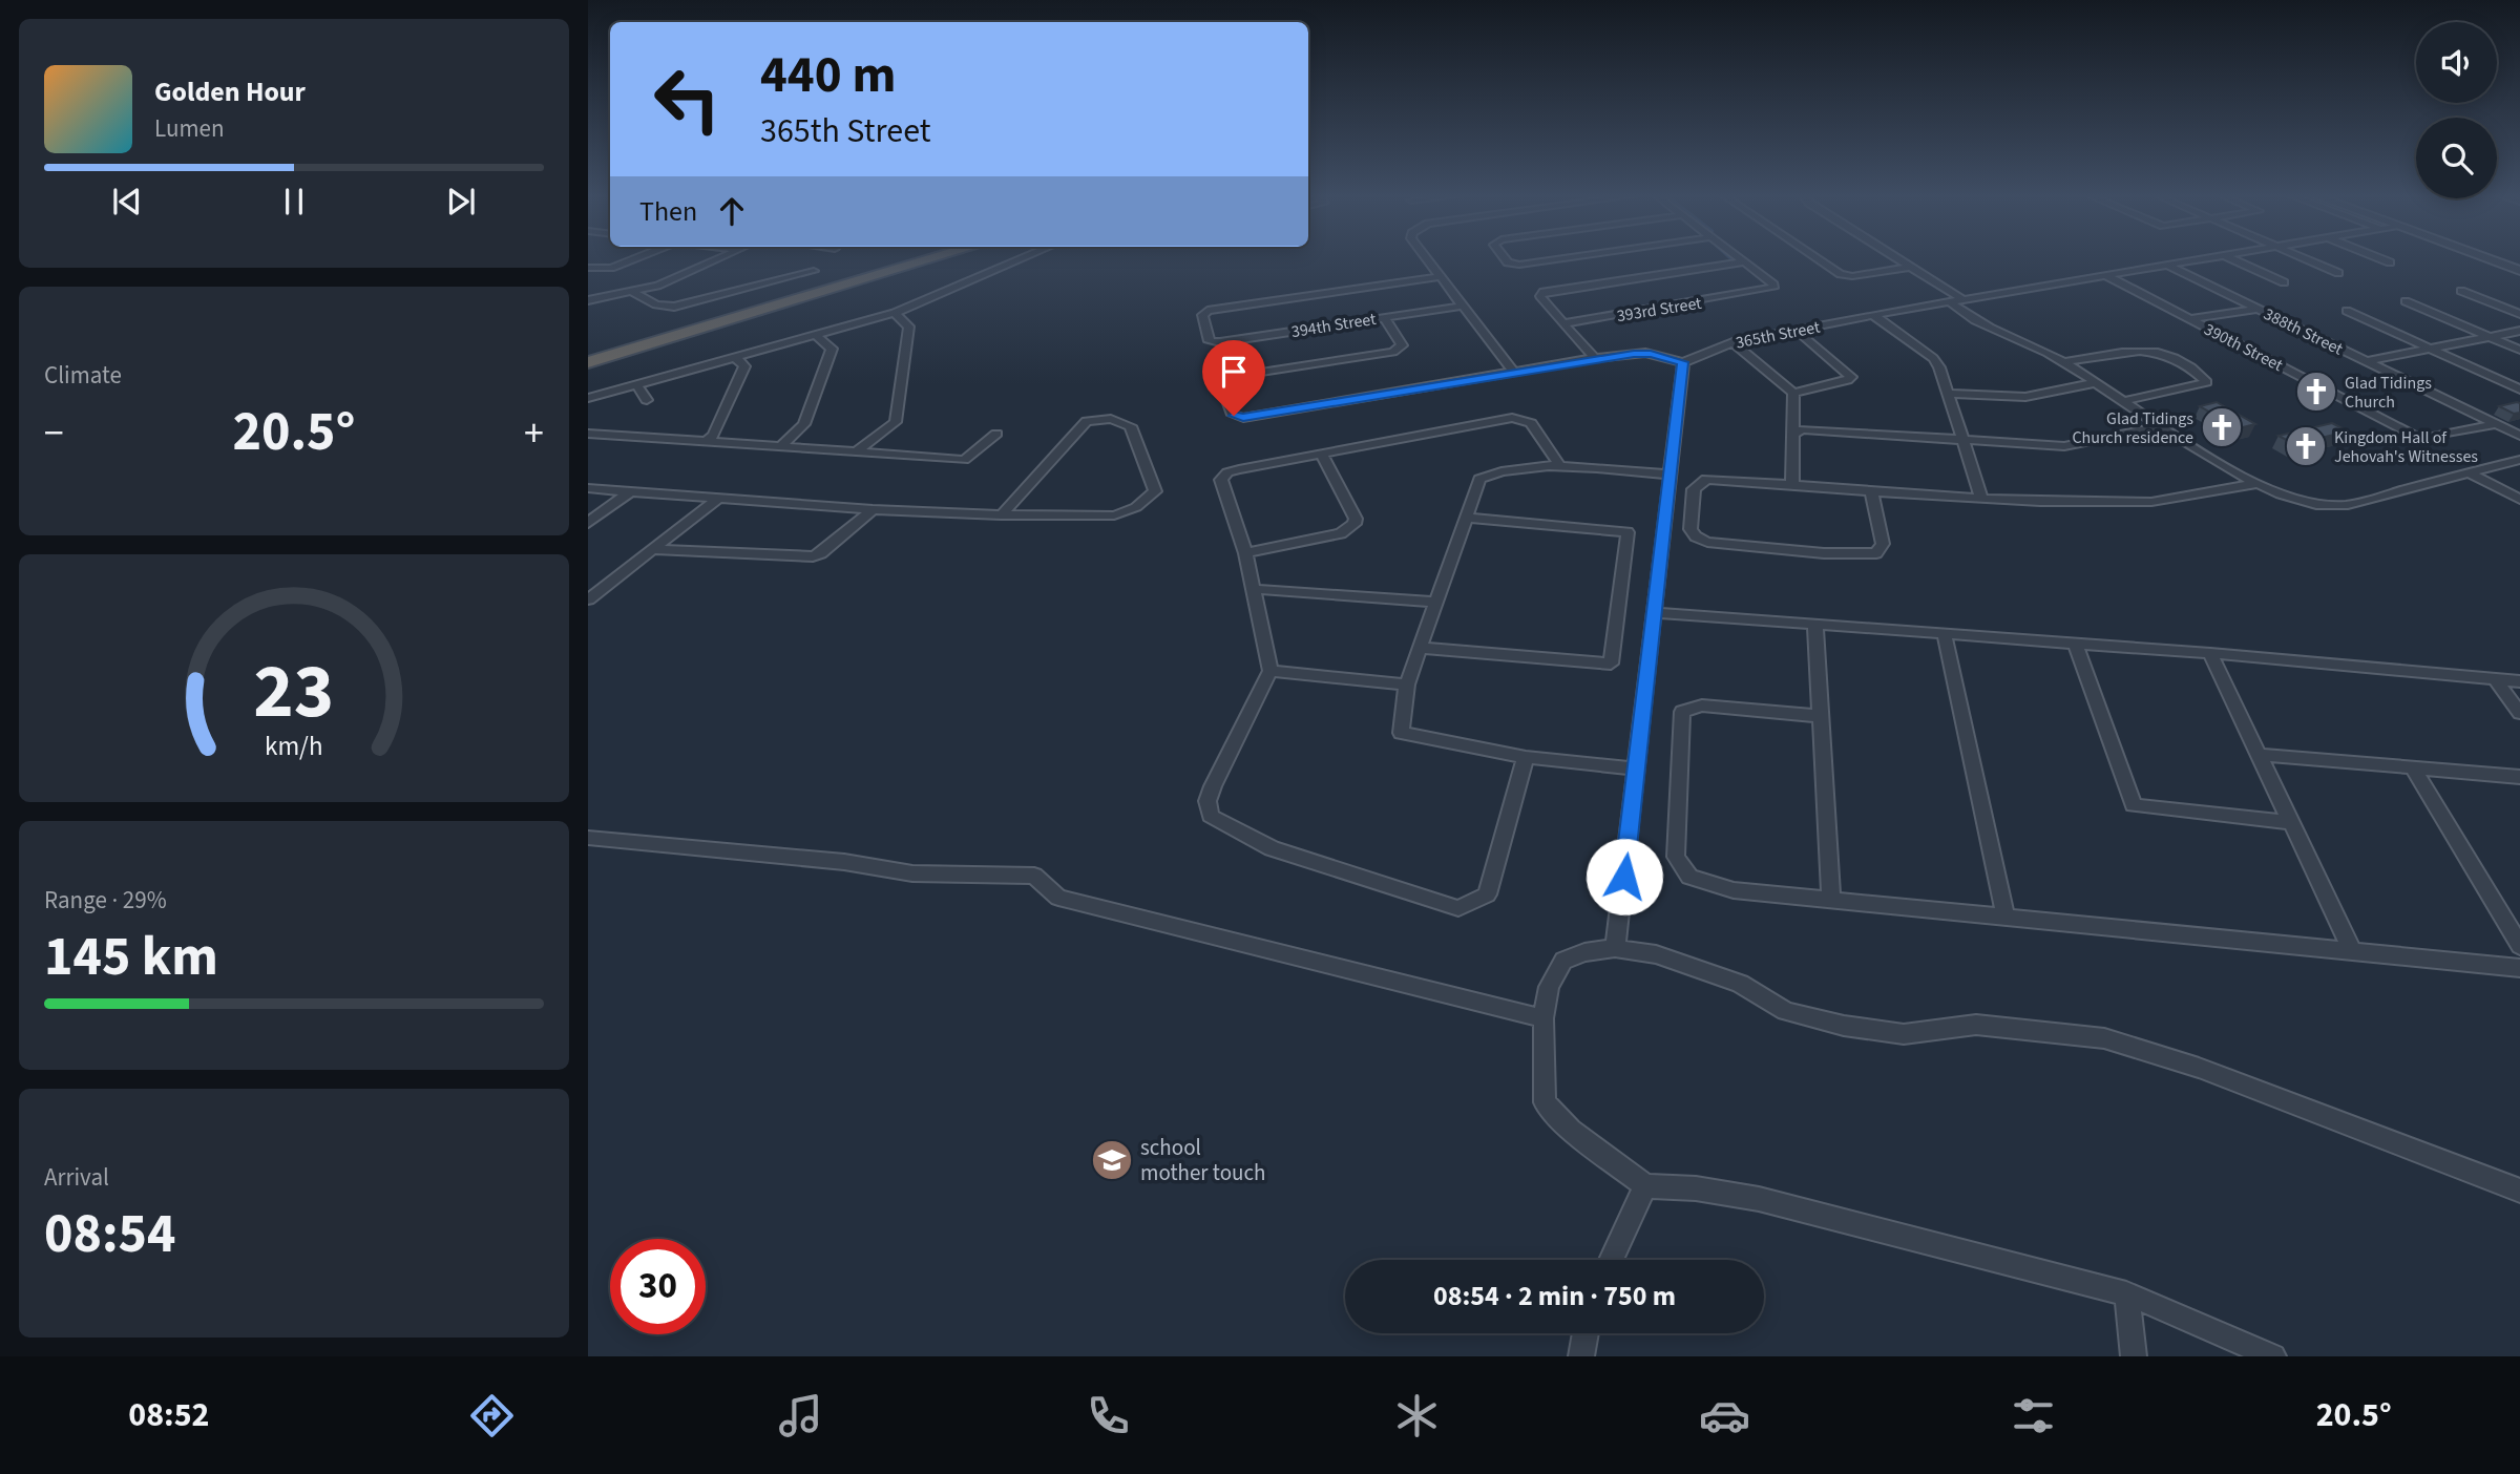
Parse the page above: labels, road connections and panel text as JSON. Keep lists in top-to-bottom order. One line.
{"streets":{"street":["393rd Street","394th Street","388th Street","365th Street","390th Street"]},"crossings":[["388th Street","365th Street"],["388th Street","390th Street"],["365th Street","390th Street"]],"places":{"church":["Glad Tidings Church","Glad Tidings Church residence","Kingdom Hall of Jehovah's Witnesses"],"school or university":["school mother touch"]},"page":{"turn":["440 m","365th Street"],"song":["Golden Hour","Lumen"],"then":"Then","tile":["Climate",["Range · 29%","145 km"],["Arrival","08:54"]],"heat":["−","20.5°","+"],"limit":"30","trip":"08:54 · 2 min · 750 m","tabs":["08:52","20.5°"],"gauge":["23","km/h"]}}
